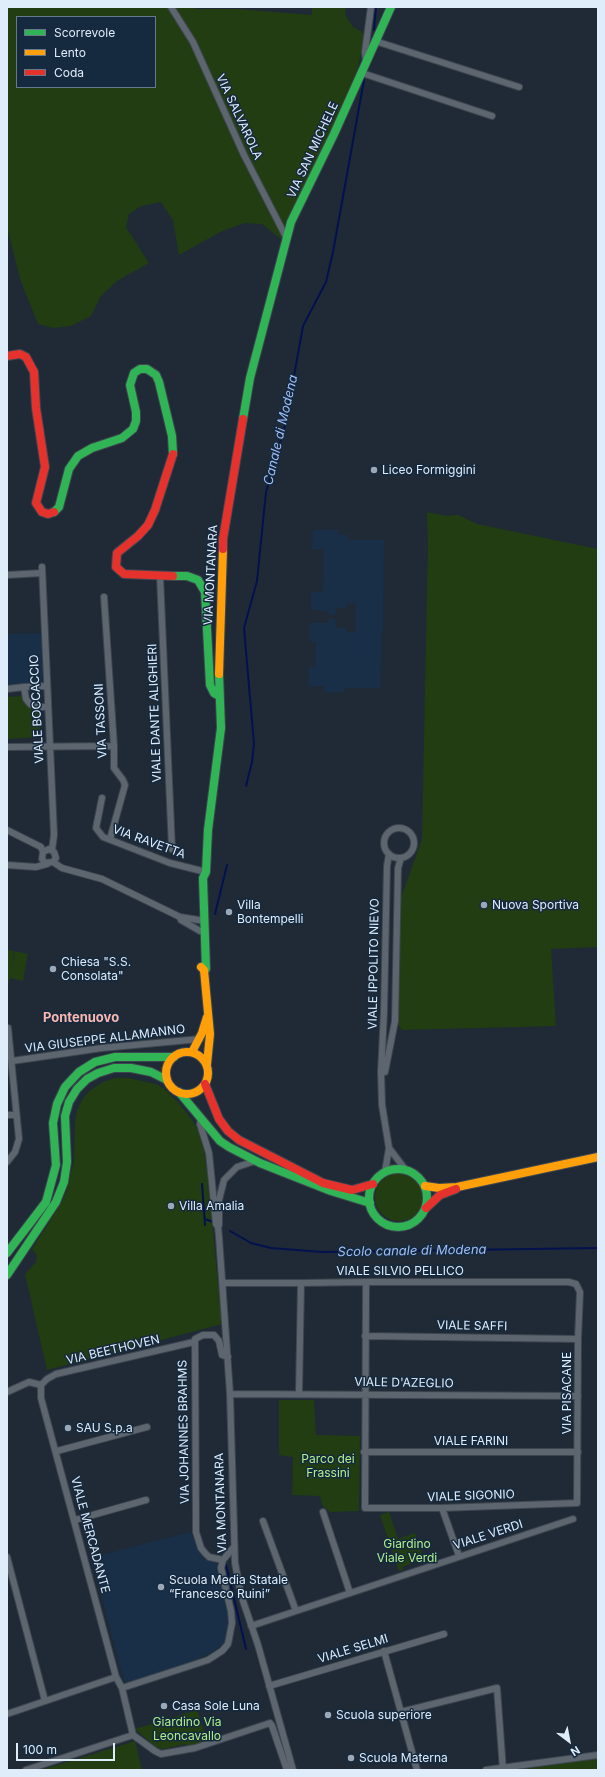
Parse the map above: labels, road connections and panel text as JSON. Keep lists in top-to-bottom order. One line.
{"streets":{"main road":["VIA SAN MICHELE","VIA MONTANARA"],"street":["VIA SALVAROLA","VIALE BOCCACCIO","VIALE DANTE ALIGHIERI","VIA TASSONI","VIA RAVETTA","VIALE IPPOLITO NIEVO","VIA GIUSEPPE ALLAMANNO","VIALE SILVIO PELLICO","VIALE SAFFI","VIA BEETHOVEN","VIALE D'AZEGLIO","VIA PISACANE","VIA JOHANNES BRAHMS","VIALE FARINI","VIALE SIGONIO","VIALE MERCADANTE","VIALE VERDI","VIALE SELMI"]},"crossings":[["VIA SALVAROLA","VIA SAN MICHELE"],["VIA SALVAROLA","VIA MONTANARA"],["VIA SAN MICHELE","VIA MONTANARA"],["VIA MONTANARA","VIA RAVETTA"],["VIA MONTANARA","VIA GIUSEPPE ALLAMANNO"],["VIA MONTANARA","VIALE SILVIO PELLICO"],["VIA MONTANARA","VIALE D'AZEGLIO"],["VIA MONTANARA","VIALE VERDI"],["VIA MONTANARA","VIALE SELMI"],["VIA TASSONI","VIA RAVETTA"],["VIALE SILVIO PELLICO","VIA PISACANE"],["VIALE SAFFI","VIA PISACANE"],["VIA BEETHOVEN","VIA JOHANNES BRAHMS"],["VIA BEETHOVEN","VIALE MERCADANTE"],["VIALE D'AZEGLIO","VIA PISACANE"],["VIA PISACANE","VIALE FARINI"],["VIA PISACANE","VIALE SIGONIO"],["VIALE FARINI","VIALE SIGONIO"]],"districts":["Pontenuovo"],"water":["Canale di Modena","Scolo canale di Modena"],"parks":["Parco dei Frassini","Giardino Viale Verdi","Giardino Via Leoncavallo"],"places":["Liceo Formiggini","Nuova Sportiva","Villa Bontempelli","Chiesa \"S.S. Consolata\"","Villa Amalia","SAU S.p.a","Scuola Media Statale “Francesco Ruini”","Casa Sole Luna","Scuola superiore","Scuola Materna"],"legend":["Scorrevole","Lento","Coda"],"scale_bar":"100 m","north":"bottom right"}
